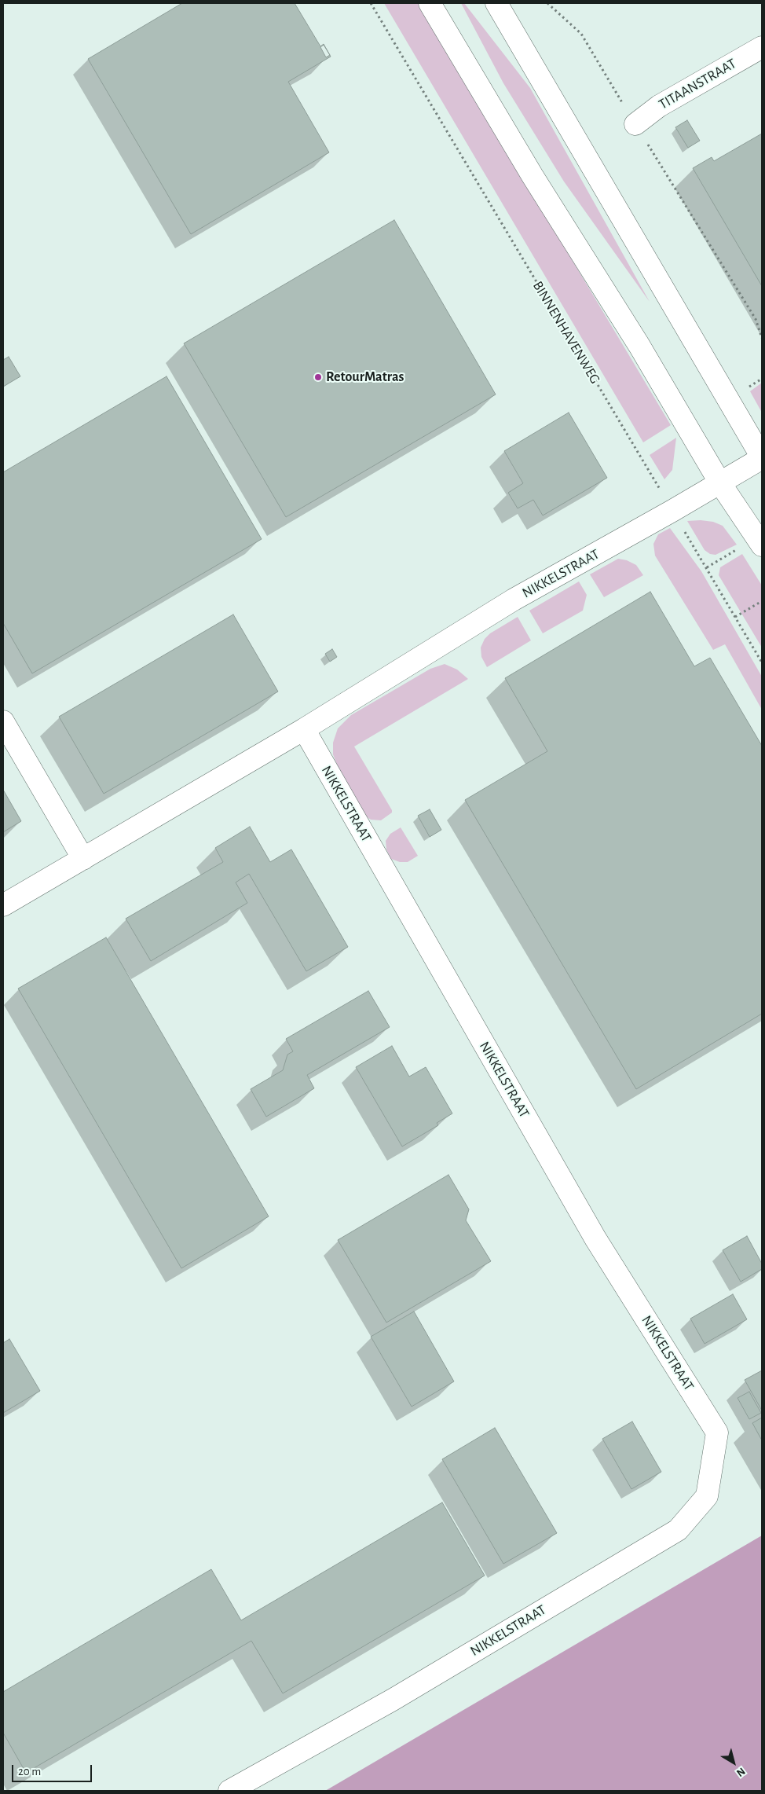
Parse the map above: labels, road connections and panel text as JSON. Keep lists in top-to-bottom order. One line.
{"streets":{"street":["TITAANSTRAAT","NIKKELSTRAAT"],"path":["BINNENHAVENWEG"]},"crossings":[["BINNENHAVENWEG","NIKKELSTRAAT"]],"places":["RetourMatras"],"scale_bar":"20 m","north":"bottom right"}
